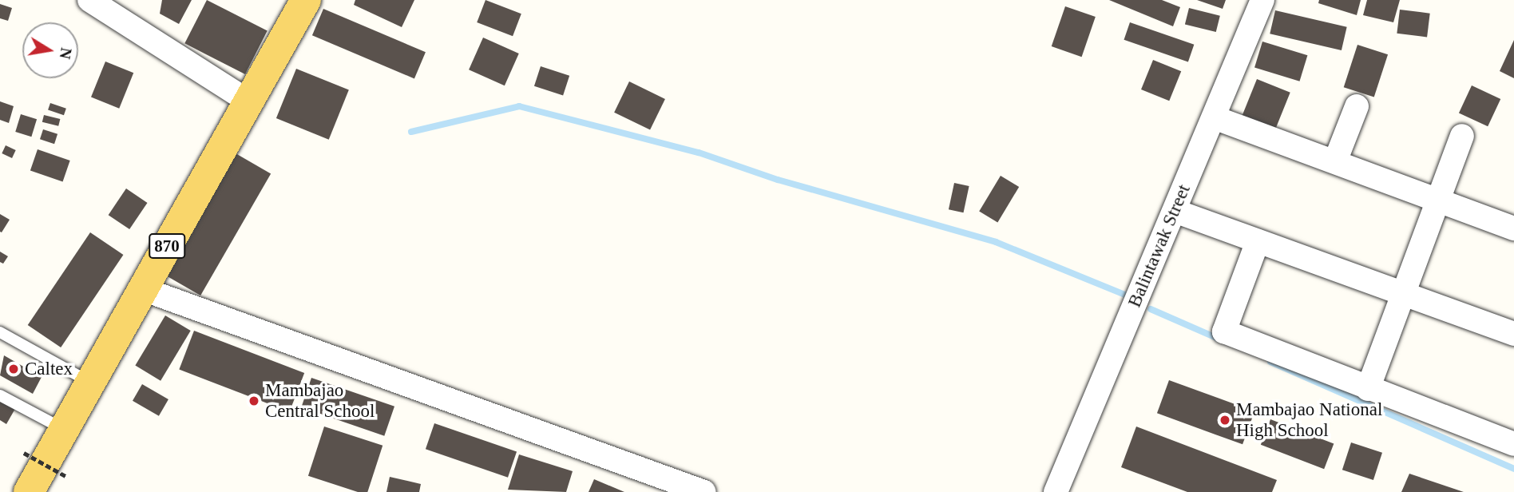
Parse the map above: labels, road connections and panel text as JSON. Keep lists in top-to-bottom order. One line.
{"streets":{"main road":["870"],"street":["Balintawak Street"]},"places":["Caltex","Mambajao Central School","Mambajao National High School"],"north":"right"}
